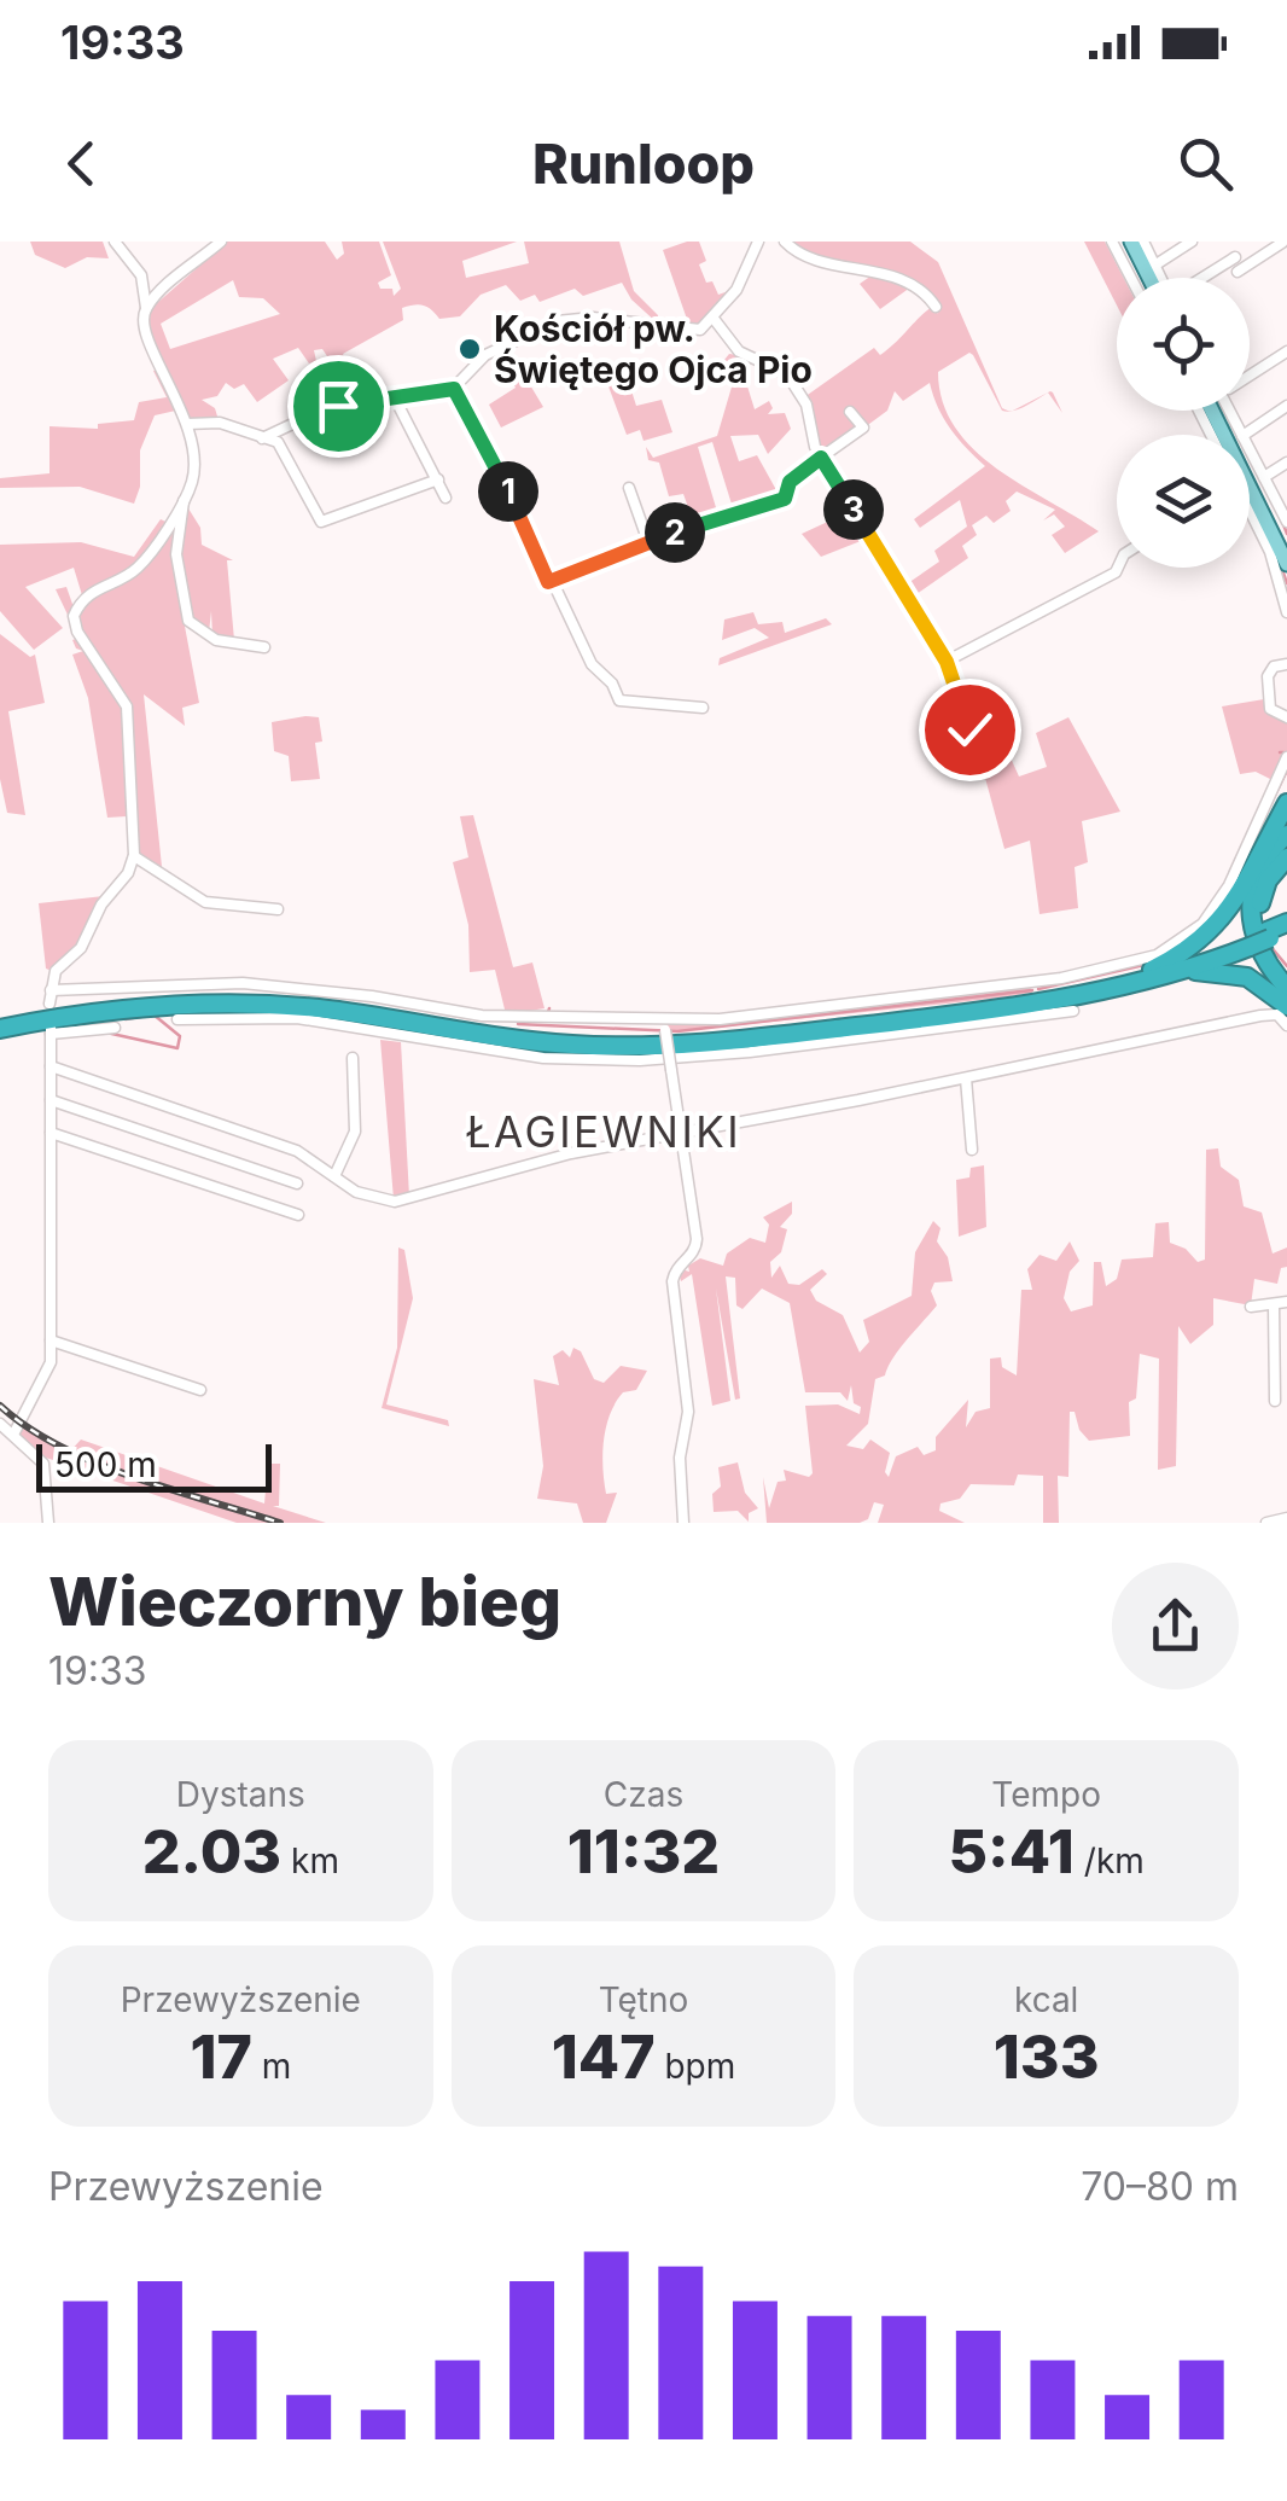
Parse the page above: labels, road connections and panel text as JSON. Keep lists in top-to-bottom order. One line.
{"districts":["ŁAGIEWNIKI"],"places":["Kościół pw. Świętego Ojca Pio"],"scale_bar":"500 m","page":{"status":"19:33","header":"Runloop","pins":["1","3","2"],"scale":"500 m","heading":["Wieczorny bieg","19:33"],"stats":[["Dystans","2.03 km"],["Czas","11:32"],["Tempo","5:41 /km"],["Przewyższenie","17 m"],["Tętno","147 bpm"],["kcal","133"]],"chart":["Przewyższenie","70–80 m"]}}
